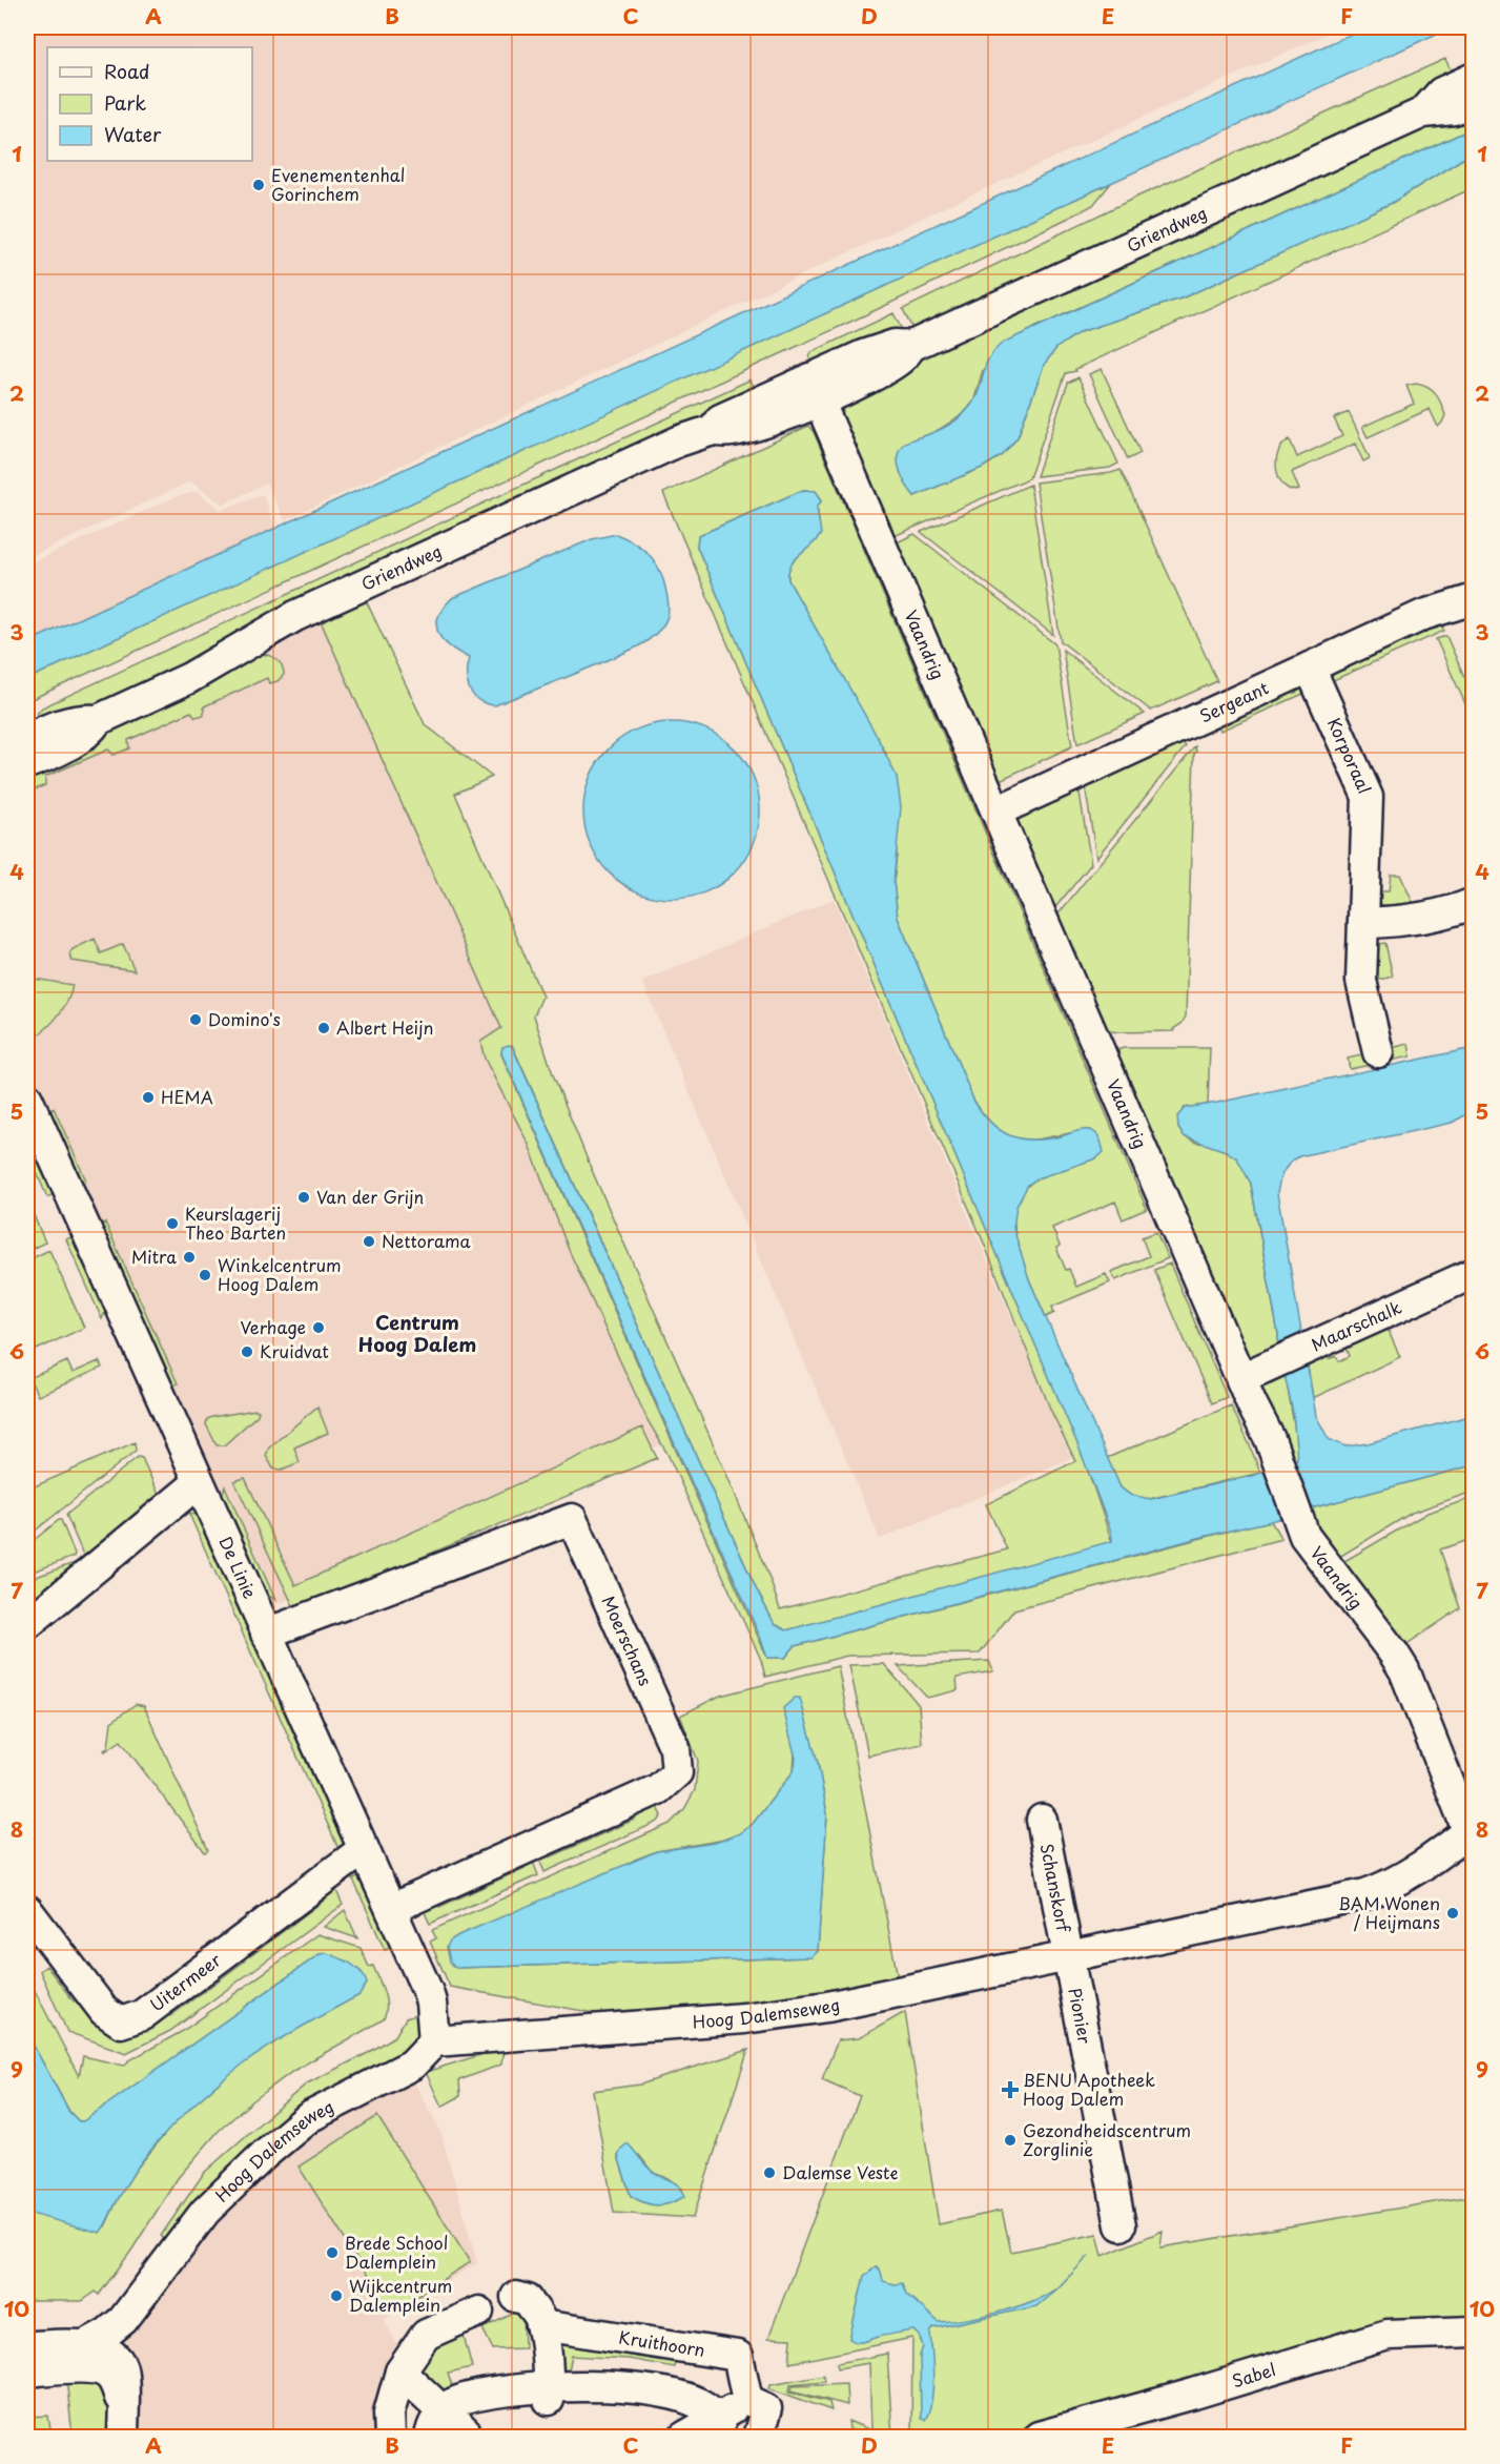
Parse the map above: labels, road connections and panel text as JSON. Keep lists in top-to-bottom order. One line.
{"streets":{"street":["Griendweg","Vaandrig","Sergeant","Korporaal","Maarschalk","De Linie","Moerschans","Schanskorf","Uitermeer","Hoog Dalemseweg","Pionier","Kruithoorn","Sabel"]},"crossings":[["Griendweg","Vaandrig"],["Vaandrig","Sergeant"],["Vaandrig","Maarschalk"],["Vaandrig","Hoog Dalemseweg"],["Sergeant","Korporaal"],["De Linie","Moerschans"],["De Linie","Uitermeer"],["De Linie","Hoog Dalemseweg"],["Schanskorf","Hoog Dalemseweg"],["Schanskorf","Pionier"],["Hoog Dalemseweg","Pionier"]],"districts":["Centrum Hoog Dalem"],"places":{"other":["Evenementenhal Gorinchem","Domino's","Albert Heijn","HEMA","Van der Grijn","Keurslagerij Theo Barten","Nettorama","Mitra","Winkelcentrum Hoog Dalem","Verhage","Kruidvat","BAM Wonen / Heijmans","Gezondheidscentrum Zorglinie","Dalemse Veste","Brede School Dalemplein","Wijkcentrum Dalemplein"],"health":["BENU Apotheek Hoog Dalem"]},"legend":["Road","Park","Water"],"grid":{"columns":["A","B","C","D","E","F"],"rows":["1","2","3","4","5","6","7","8","9","10"]}}
